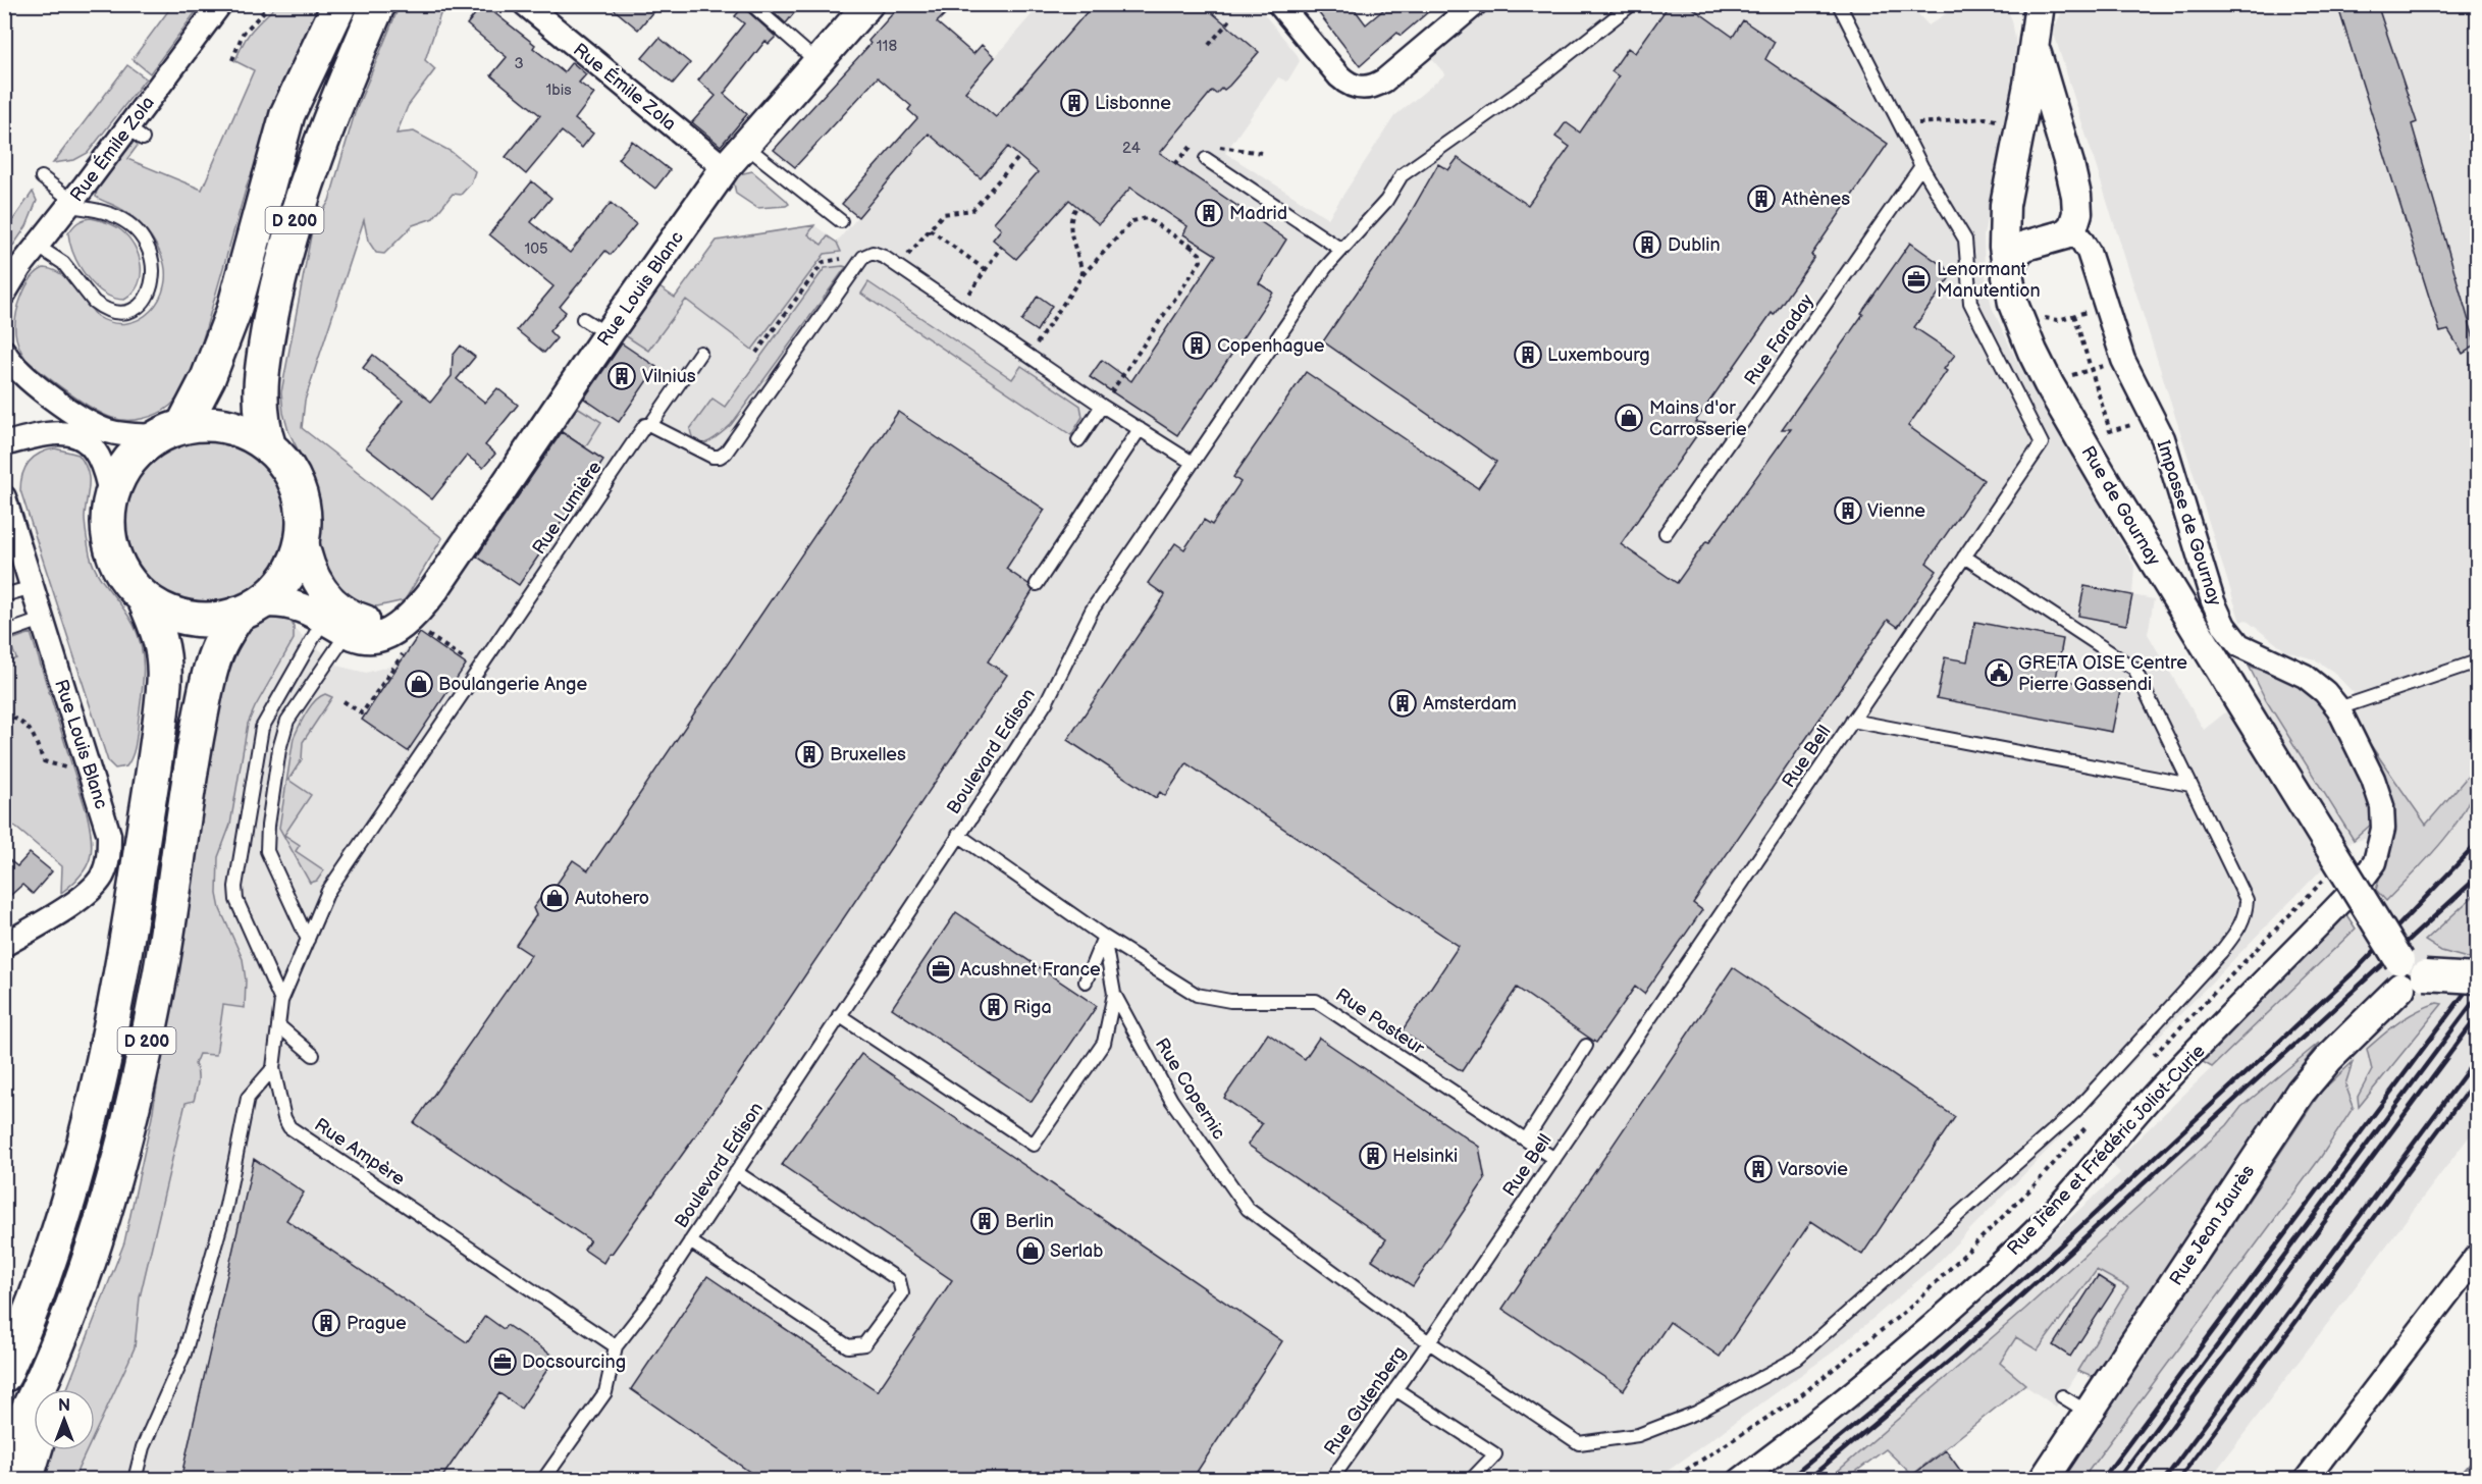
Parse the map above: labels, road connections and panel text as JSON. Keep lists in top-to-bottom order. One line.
{"streets":{"main road":["D 200"],"street":["Rue Émile Zola","Rue Louis Blanc","Rue de Gournay","Impasse de Gournay","Rue Irène et Frédéric Joliot-Curie","Rue Jean Jaurès"],"lane":["Rue Faraday","Rue Lumière","Boulevard Edison","Rue Bell","Rue Pasteur","Rue Copernic","Rue Ampère","Rue Gutenberg"]},"crossings":[["Rue Émile Zola","Rue Louis Blanc"],["D 200","Rue Louis Blanc"],["Rue Faraday","Rue Bell"],["Rue de Gournay","Rue Jean Jaurès"],["Rue Lumière","Rue Ampère"],["Impasse de Gournay","Rue Irène et Frédéric Joliot-Curie"],["Boulevard Edison","Rue Ampère"],["Rue Bell","Rue Pasteur"],["Rue Bell","Rue Copernic"],["Rue Bell","Rue Gutenberg"],["Rue Pasteur","Rue Copernic"],["Rue Copernic","Rue Gutenberg"]],"places":{"building":["Lisbonne","Athènes","Madrid","Dublin","Copenhague","Luxembourg","Vilnius","Vienne","Amsterdam","Bruxelles","Riga","Helsinki","Varsovie","Berlin","Prague"],"office":["Lenormant Manutention","Acushnet France","Docsourcing"],"shop":["Mains d'or Carrosserie","Boulangerie Ange","Autohero","Serlab"],"public building":["GRETA OISE Centre Pierre Gassendi"]},"house_numbers":["118","3","1bis","24","105"],"north":"top"}
